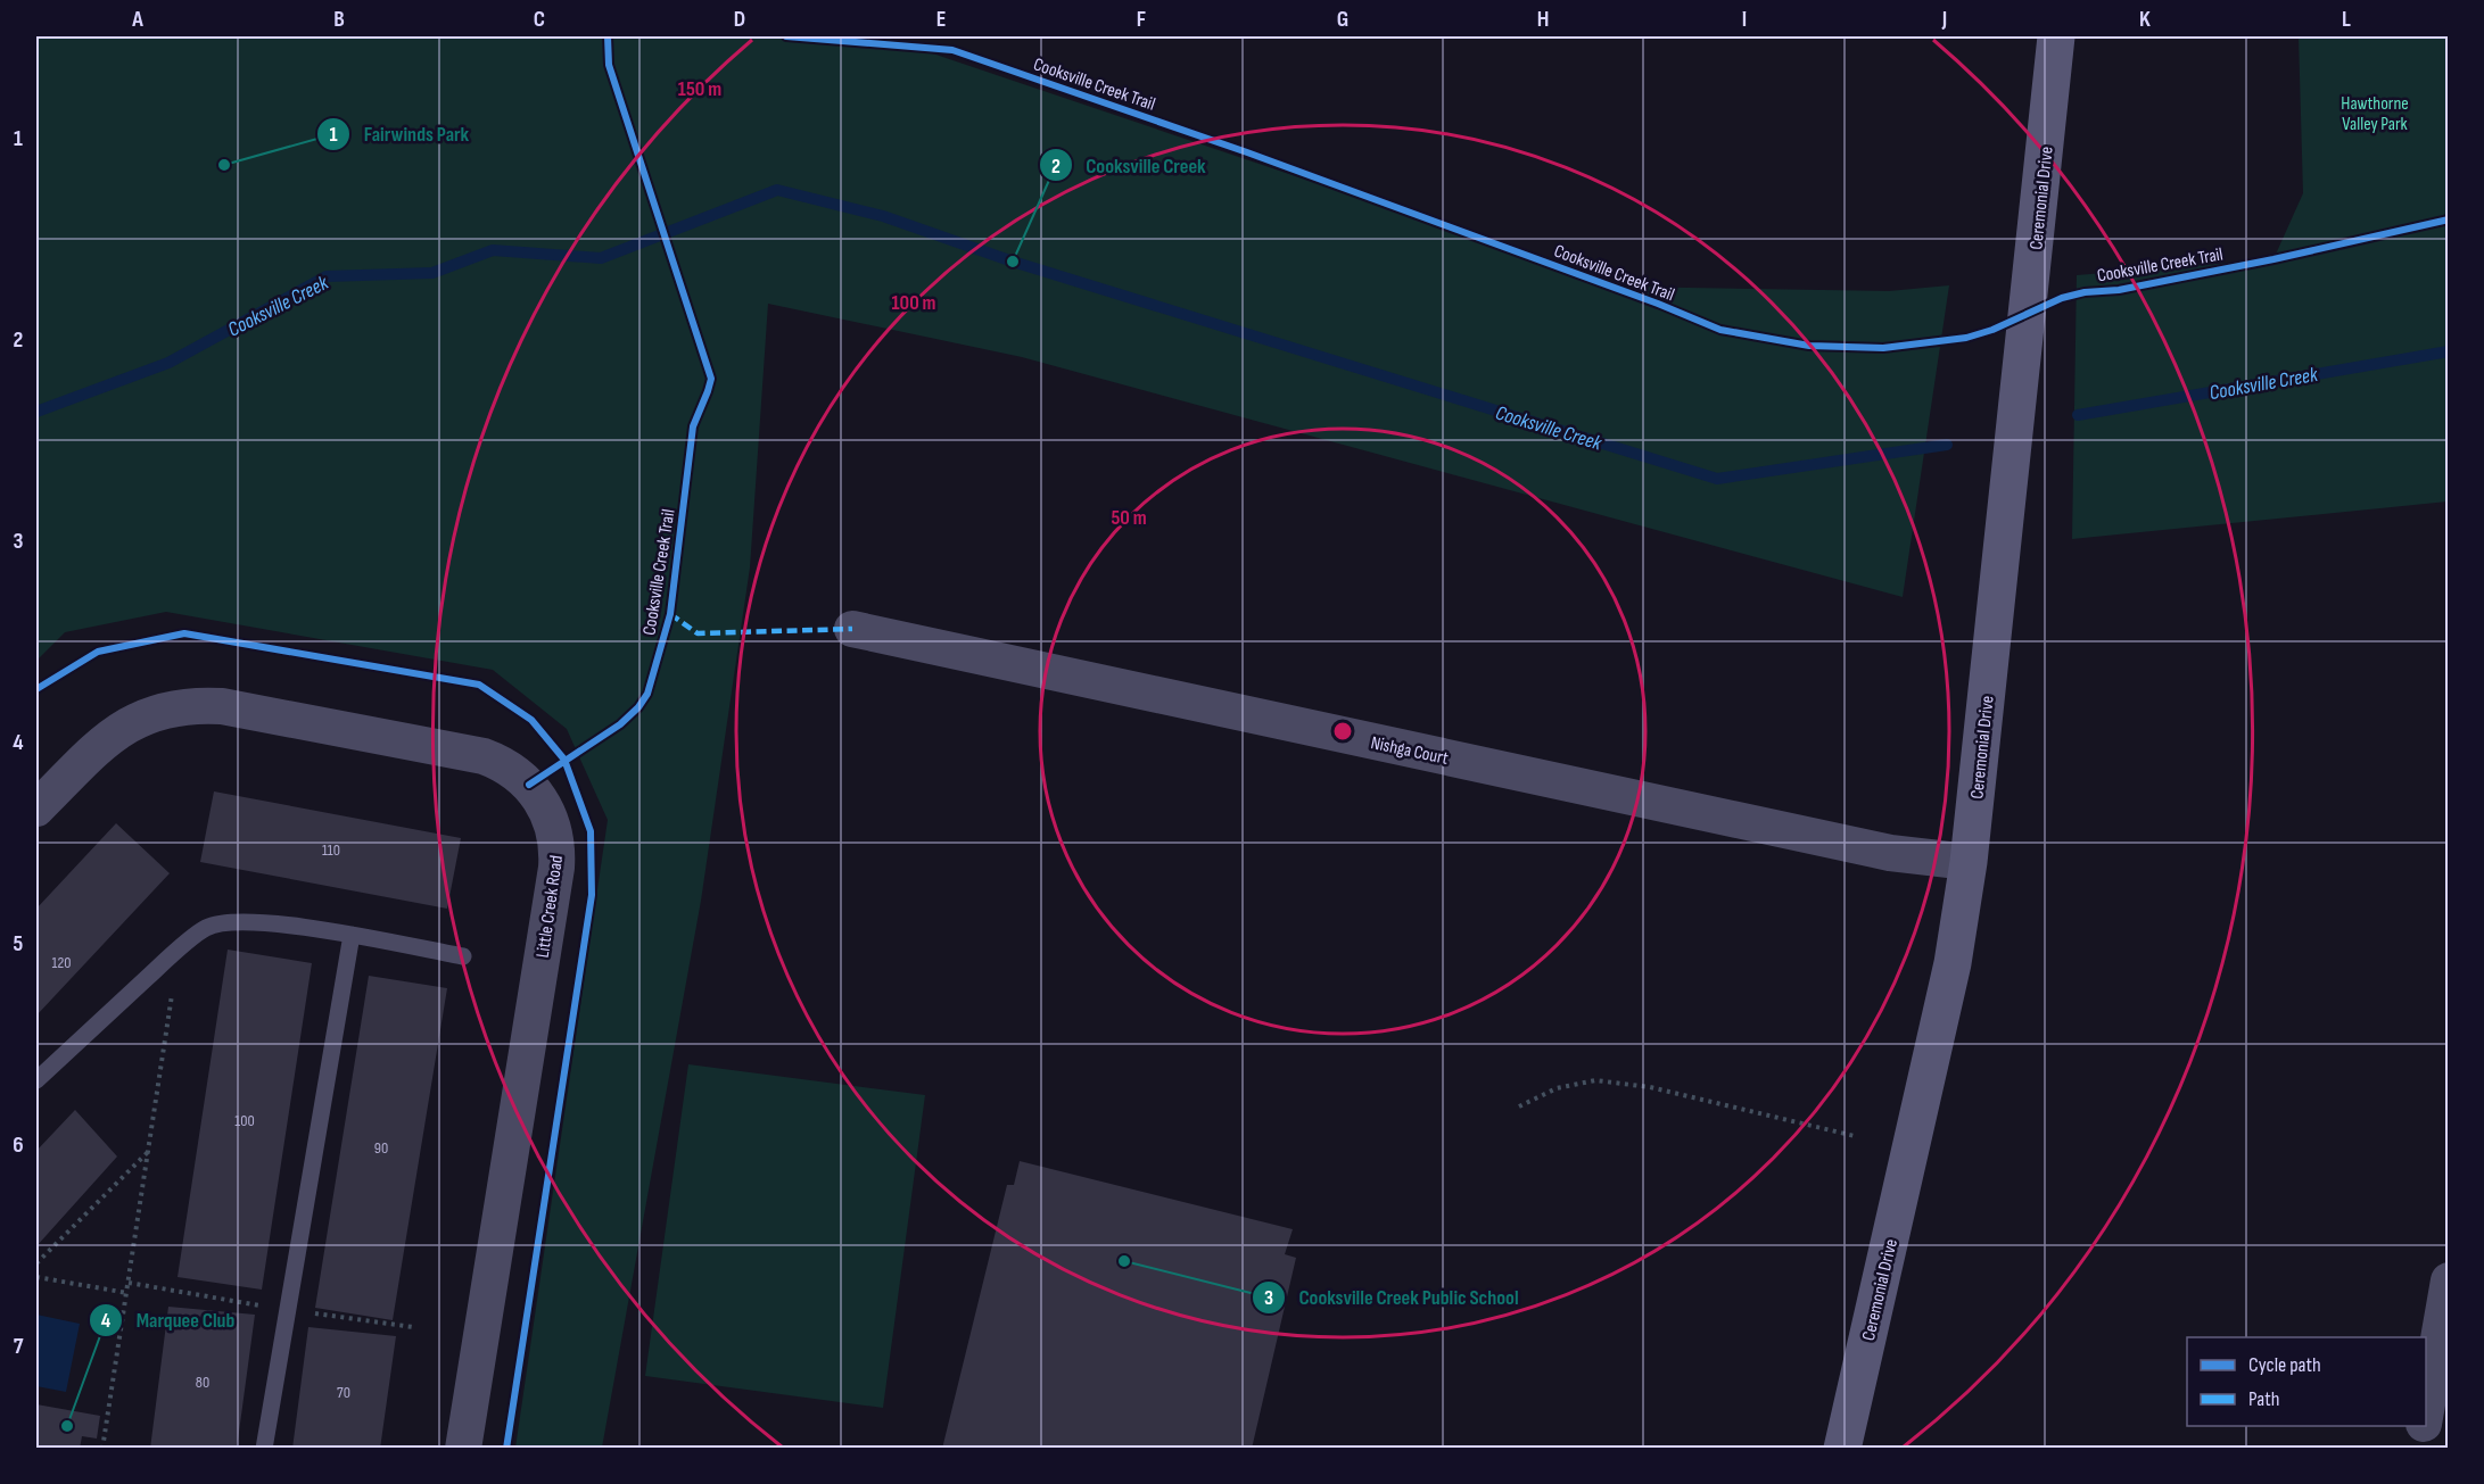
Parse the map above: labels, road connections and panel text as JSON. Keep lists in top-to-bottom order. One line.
{"streets":{"street":["Ceremonial Drive","Nishga Court","Little Creek Road"],"cycle path":["Cooksville Creek Trail"]},"crossings":[["Ceremonial Drive","Nishga Court"]],"water":["Cooksville Creek"],"parks":["Hawthorne Valley Park"],"places":["Fairwinds Park","Cooksville Creek","Cooksville Creek Public School","Marquee Club"],"house_numbers":["110","120","100","90","80","70"],"legend":["Cycle path","Path"],"grid":{"columns":["A","B","C","D","E","F","G","H","I","J","K","L"],"rows":["1","2","3","4","5","6","7"]},"rings":["150 m","100 m","50 m"]}
